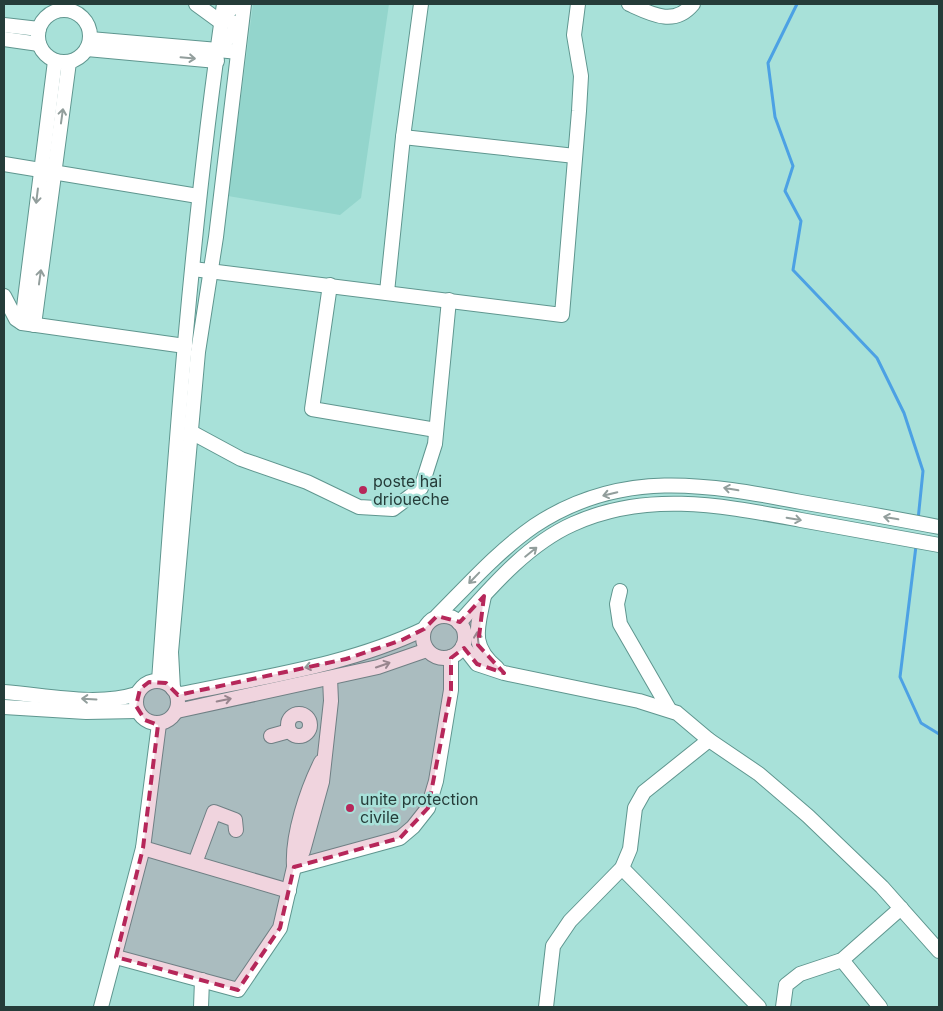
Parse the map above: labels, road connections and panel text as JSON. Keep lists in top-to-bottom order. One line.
{"places":["poste hai drioueche","unite protection civile"]}
